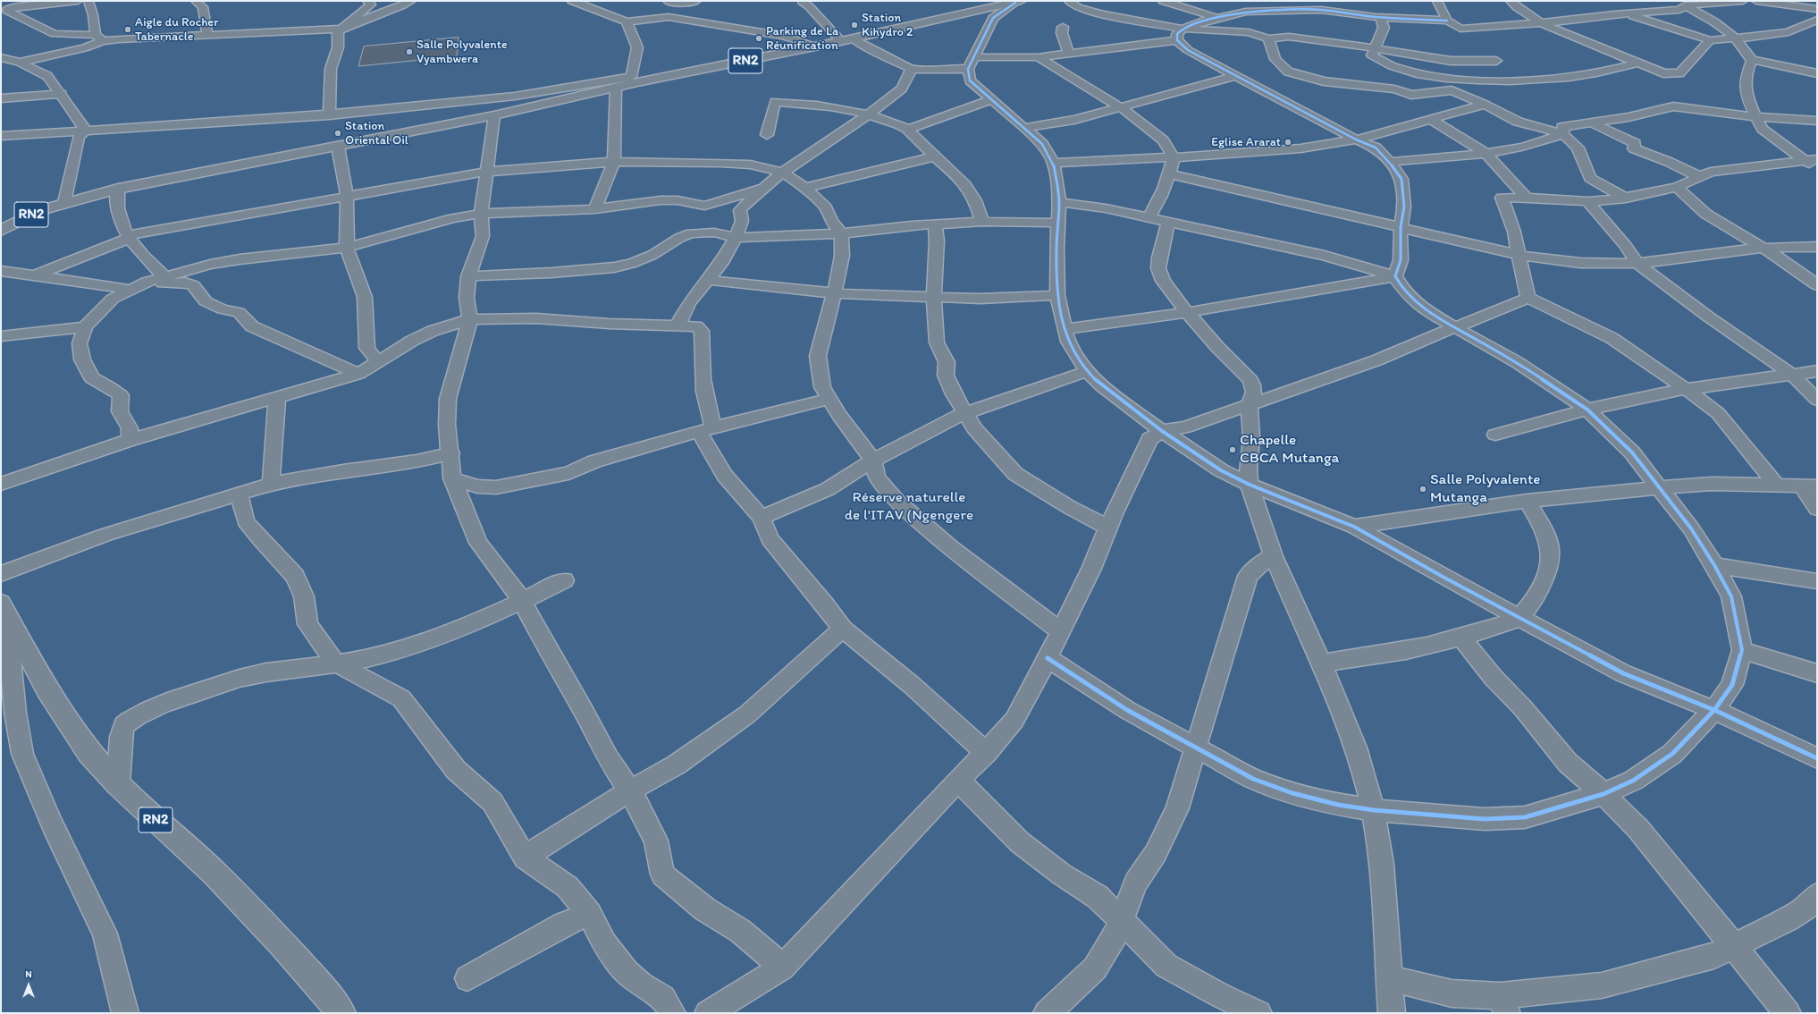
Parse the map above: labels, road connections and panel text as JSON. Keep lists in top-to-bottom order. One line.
{"streets":{"highway":["RN2"]},"parks":["Réserve naturelle de l'ITAV (Ngengere"],"places":["Station Kihydro 2","Aigle du Rocher Tabernacle","Parking de La Réunification","Salle Polyvalente Vyambwera","Station Oriental Oil","Eglise Ararat","Chapelle CBCA Mutanga","Salle Polyvalente Mutanga"],"north":"top"}
